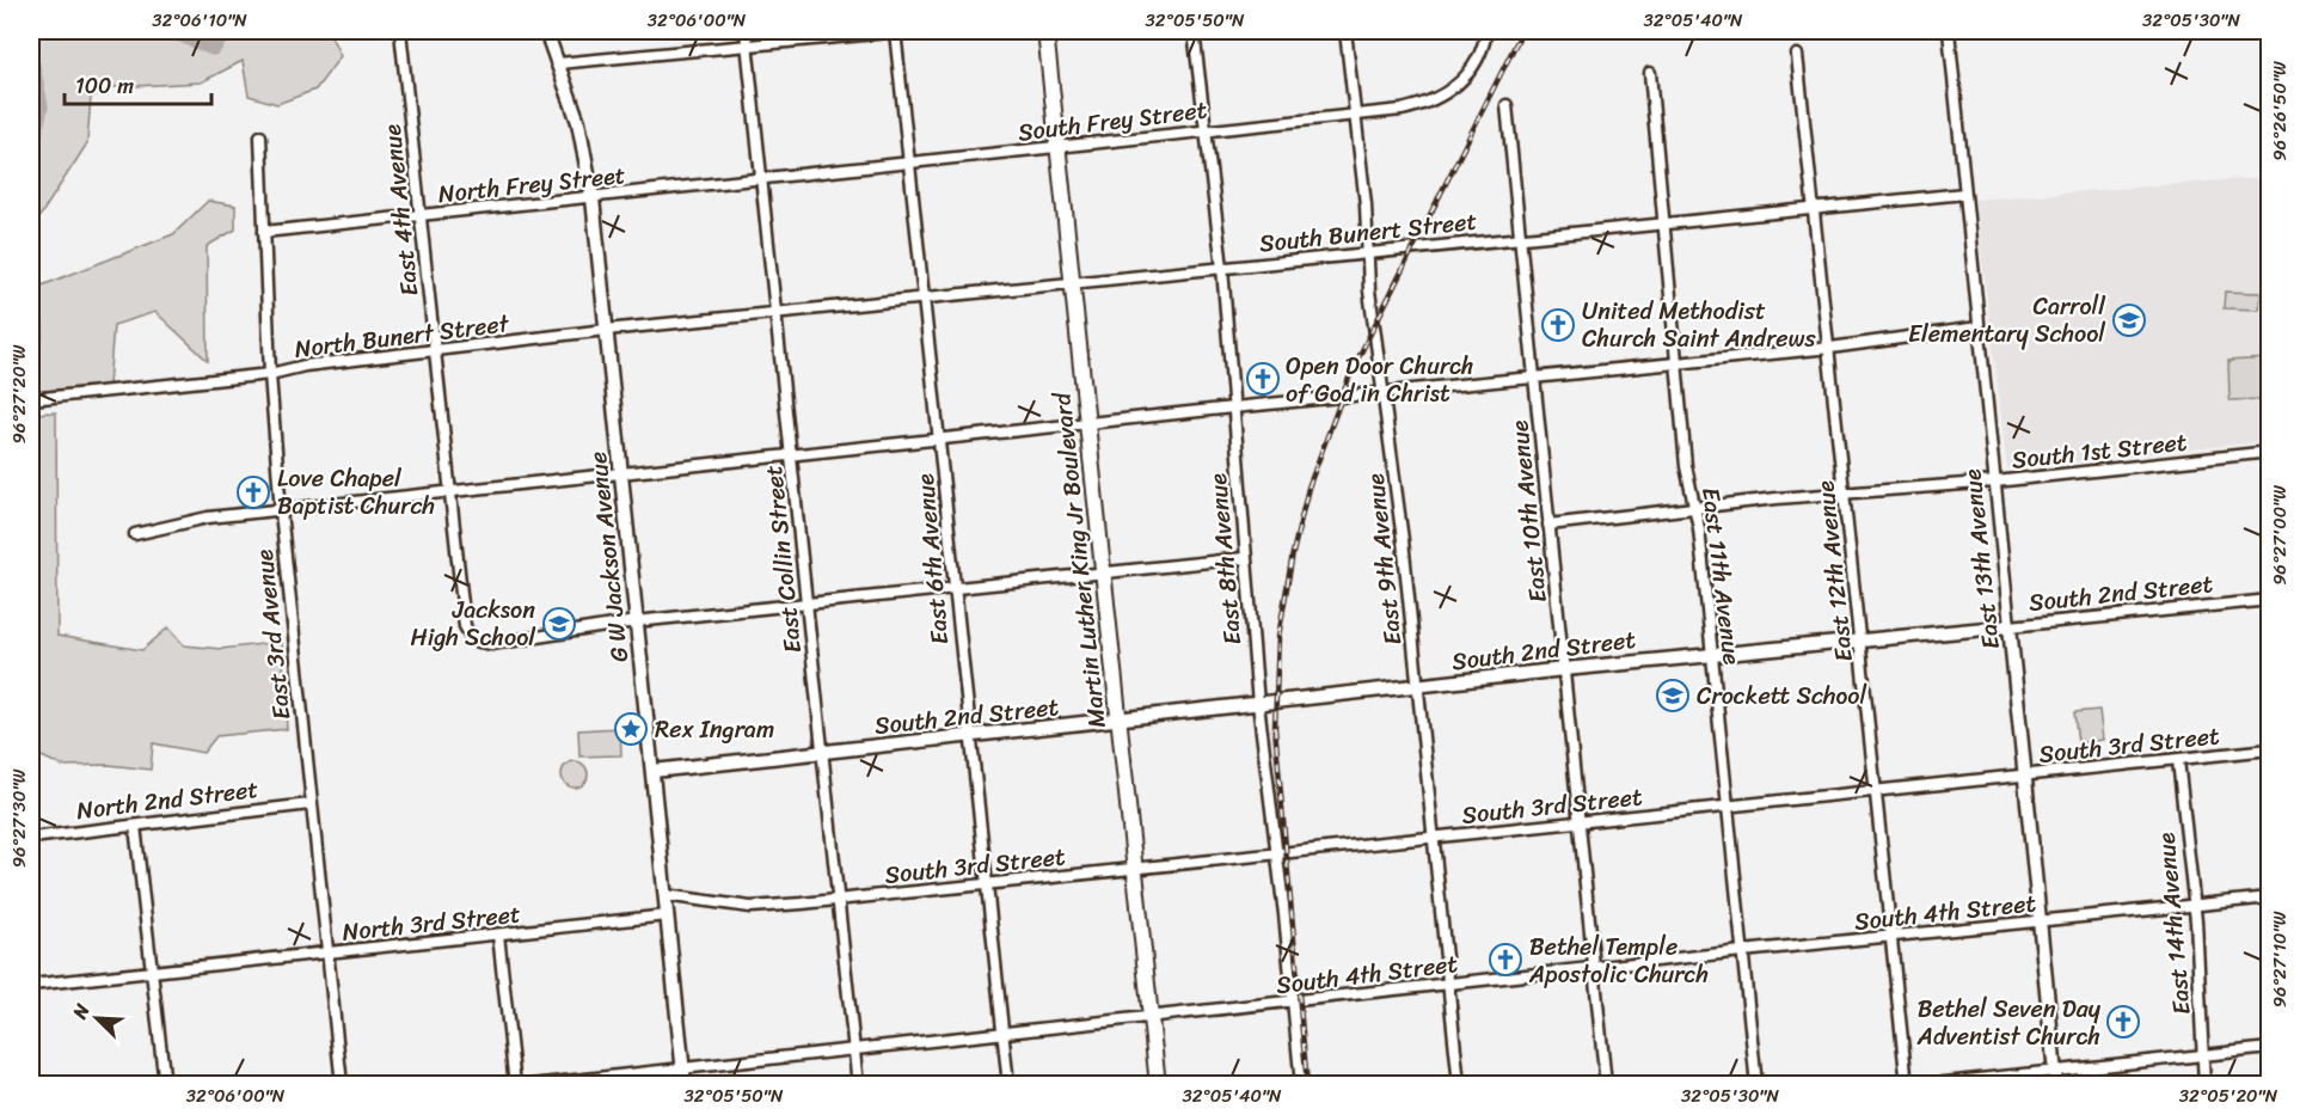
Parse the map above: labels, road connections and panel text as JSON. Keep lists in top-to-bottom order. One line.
{"streets":{"main road":["Martin Luther King Jr Boulevard"],"street":["South Frey Street","North Frey Street","East 4th Avenue","South Bunert Street","North Bunert Street","South 1st Street","East 10th Avenue","G W Jackson Avenue","East Collin Street","East 6th Avenue","East 8th Avenue","East 9th Avenue","East 13th Avenue","East 12th Avenue","East 11th Avenue","South 2nd Street","East 3rd Avenue","South 3rd Street","North 2nd Street","South 4th Street","North 3rd Street","East 14th Avenue"]},"crossings":[["South Frey Street","North Frey Street"],["South Frey Street","East Collin Street"],["South Frey Street","East 6th Avenue"],["South Frey Street","East 8th Avenue"],["South Frey Street","East 9th Avenue"],["South Frey Street","Martin Luther King Jr Boulevard"],["North Frey Street","East 4th Avenue"],["North Frey Street","G W Jackson Avenue"],["North Frey Street","East Collin Street"],["North Frey Street","East 3rd Avenue"],["East 4th Avenue","North Bunert Street"],["East 4th Avenue","G W Jackson Avenue"],["South Bunert Street","North Bunert Street"],["South Bunert Street","East 10th Avenue"],["South Bunert Street","East Collin Street"],["South Bunert Street","East 6th Avenue"],["South Bunert Street","East 8th Avenue"],["South Bunert Street","East 9th Avenue"],["South Bunert Street","East 13th Avenue"],["South Bunert Street","Martin Luther King Jr Boulevard"],["South Bunert Street","East 12th Avenue"],["South Bunert Street","East 11th Avenue"],["North Bunert Street","G W Jackson Avenue"],["North Bunert Street","East Collin Street"],["North Bunert Street","East 3rd Avenue"],["South 1st Street","East 10th Avenue"],["South 1st Street","East 13th Avenue"],["South 1st Street","East 12th Avenue"],["South 1st Street","East 11th Avenue"],["East 10th Avenue","South 2nd Street"],["East 10th Avenue","South 3rd Street"],["East 10th Avenue","South 4th Street"],["G W Jackson Avenue","South 4th Street"],["G W Jackson Avenue","North 3rd Street"],["East Collin Street","South 2nd Street"],["East Collin Street","South 3rd Street"],["East Collin Street","South 4th Street"],["East 6th Avenue","South 2nd Street"],["East 6th Avenue","South 3rd Street"],["East 6th Avenue","South 4th Street"],["East 8th Avenue","South 2nd Street"],["East 8th Avenue","South 3rd Street"],["East 8th Avenue","South 4th Street"],["East 9th Avenue","South 2nd Street"],["East 9th Avenue","South 3rd Street"],["East 9th Avenue","South 4th Street"],["East 13th Avenue","South 2nd Street"],["East 13th Avenue","South 3rd Street"],["East 13th Avenue","South 4th Street"],["Martin Luther King Jr Boulevard","South 2nd Street"],["Martin Luther King Jr Boulevard","South 3rd Street"],["Martin Luther King Jr Boulevard","South 4th Street"],["East 12th Avenue","South 2nd Street"],["East 12th Avenue","South 3rd Street"],["East 12th Avenue","South 4th Street"],["East 11th Avenue","South 2nd Street"],["East 11th Avenue","South 3rd Street"],["East 11th Avenue","South 4th Street"],["East 3rd Avenue","North 2nd Street"],["East 3rd Avenue","North 3rd Street"],["South 3rd Street","East 14th Avenue"],["South 4th Street","East 14th Avenue"]],"places":{"school or university":["Carroll Elementary School","Jackson High School","Crockett School"],"church":["United Methodist Church Saint Andrews","Open Door Church of God in Christ","Love Chapel Baptist Church","Bethel Temple Apostolic Church","Bethel Seven Day Adventist Church"],"place":["Rex Ingram"]},"scale_bar":"100 m","north":"top left","coordinates":["32°06'10\"N","32°06'00\"N","32°05'50\"N","32°05'40\"N","32°05'30\"N","96°26'50\"W","96°27'20\"W","96°27'00\"W","96°27'30\"W","96°27'10\"W","32°05'20\"N"]}
